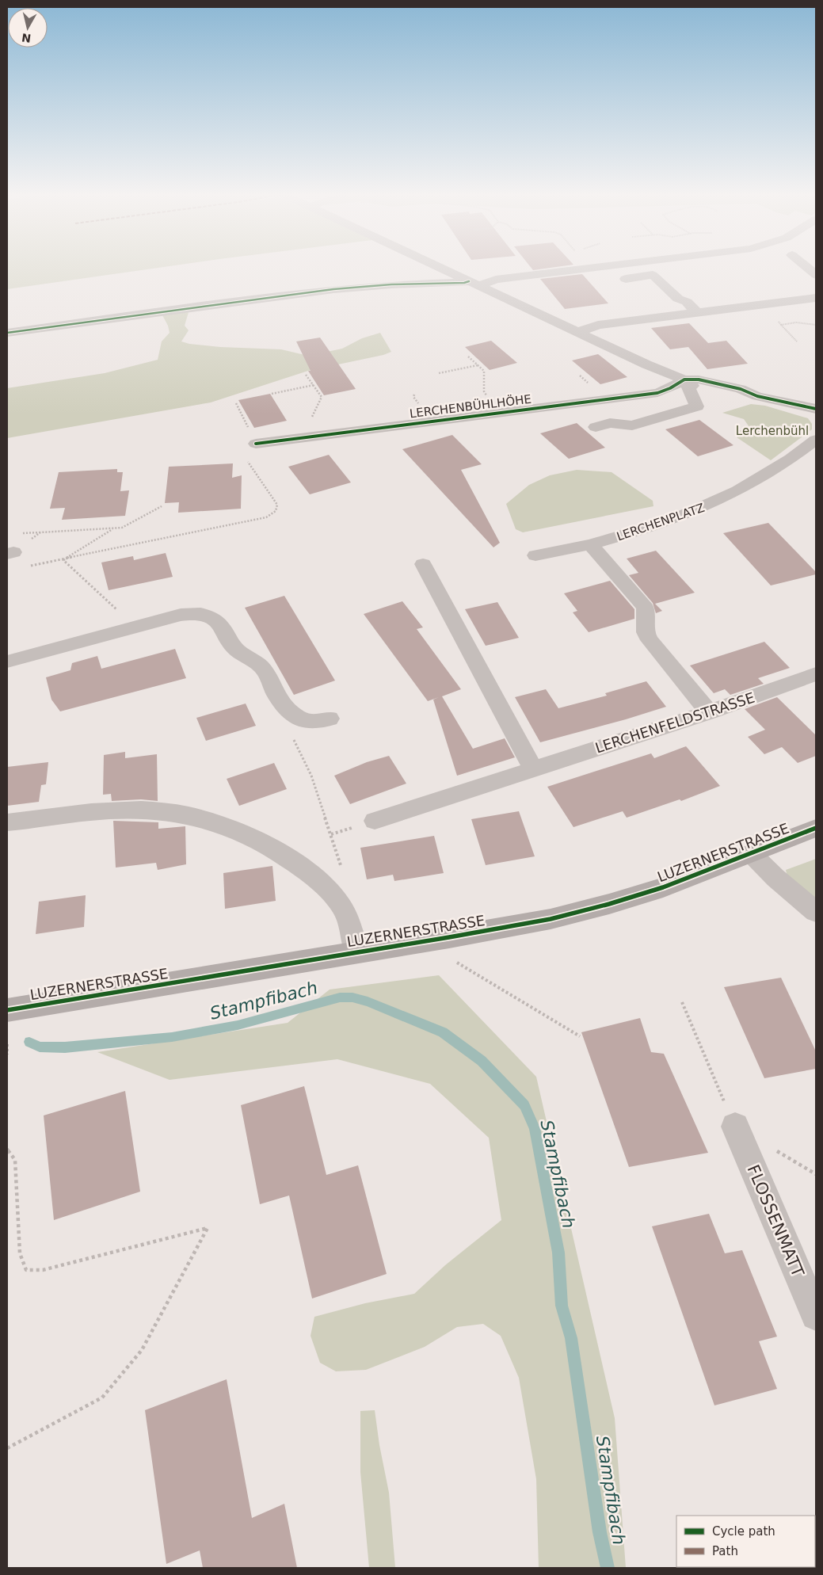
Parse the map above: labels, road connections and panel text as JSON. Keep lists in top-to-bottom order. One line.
{"streets":{"main road":["LUZERNERSTRASSE"],"street":["LERCHENBÜHLHÖHE","LERCHENPLATZ","LERCHENFELDSTRASSE","FLOSSENMATT"]},"water":["Stampfibach"],"parks":["Lerchenbühl"],"legend":["Cycle path","Path"],"north":"bottom"}
